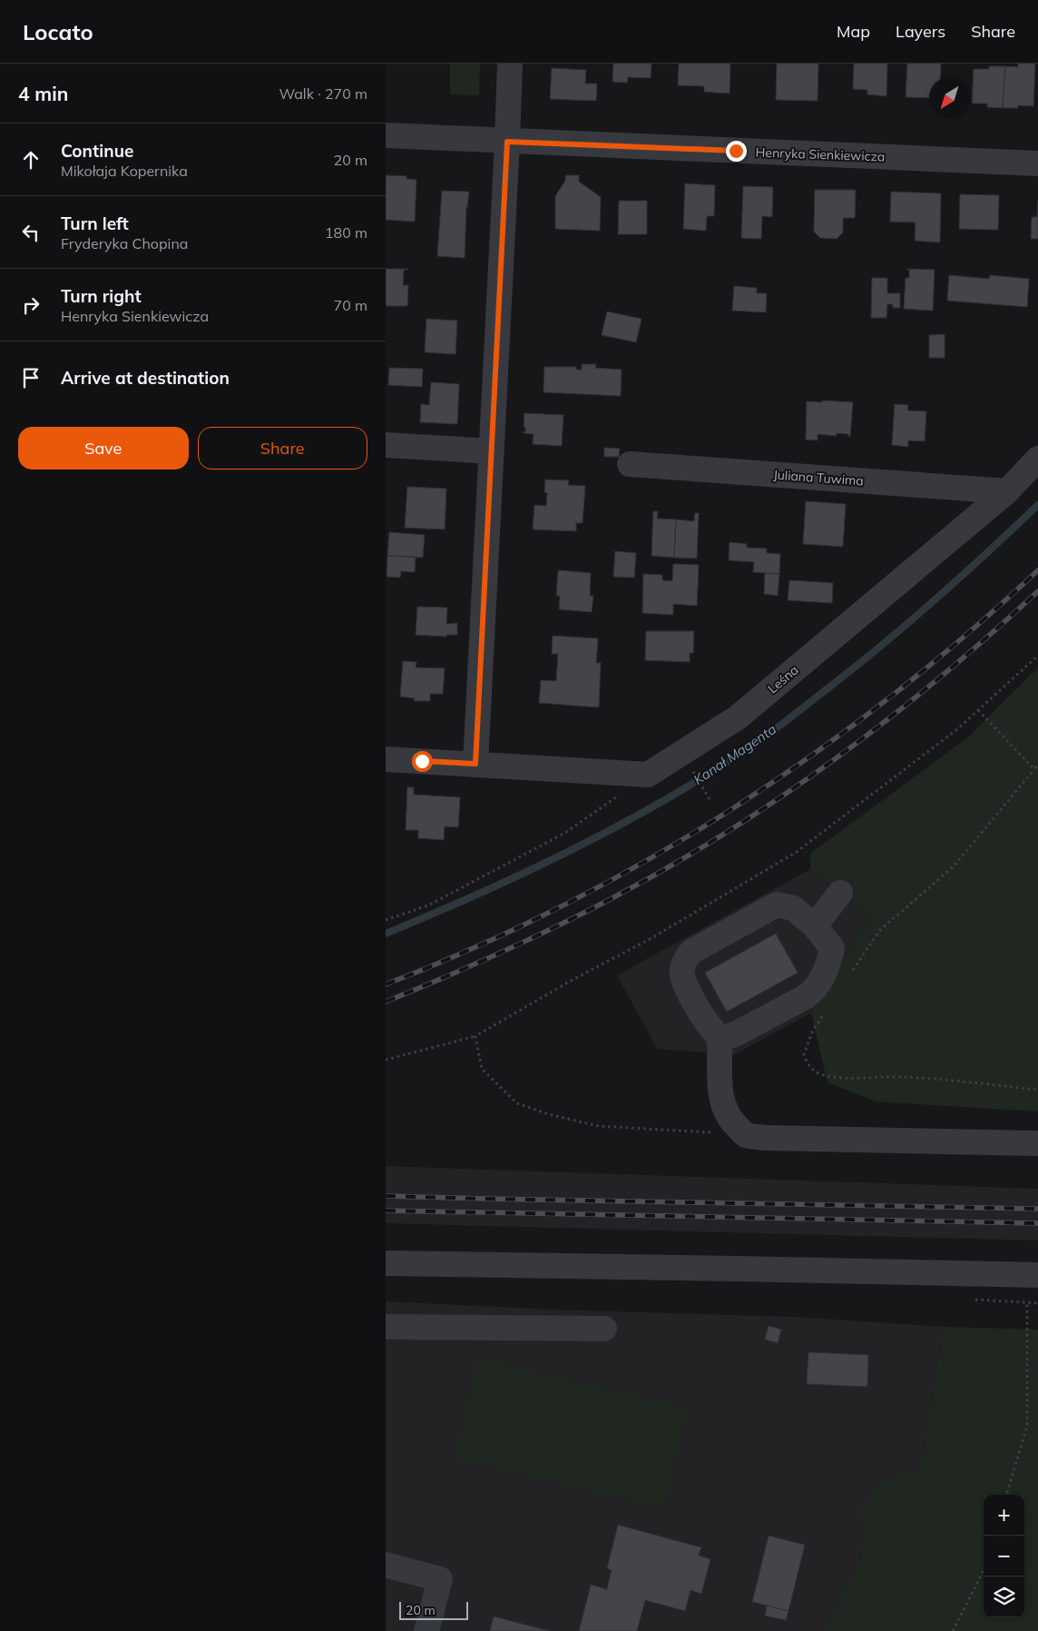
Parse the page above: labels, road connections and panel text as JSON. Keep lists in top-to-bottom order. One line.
{"streets":{"street":["Henryka Sienkiewicza","Juliana Tuwima","Leśna"]},"crossings":[["Juliana Tuwima","Leśna"]],"water":["Kanał Magenta"],"scale_bar":"20 m","north":"bottom left","page":{"header":"Locato","nav":["Map","Layers","Share"],"heading":["4 min","Walk · 270 m"],"list":[["Continue","Mikołaja Kopernika","20 m"],["Turn left","Fryderyka Chopina","180 m"],["Turn right","Henryka Sienkiewicza","70 m"],"Arrive at destination"],"buttons":["Save","Share"],"map_buttons":["+","−"],"scale":"20 m"}}
